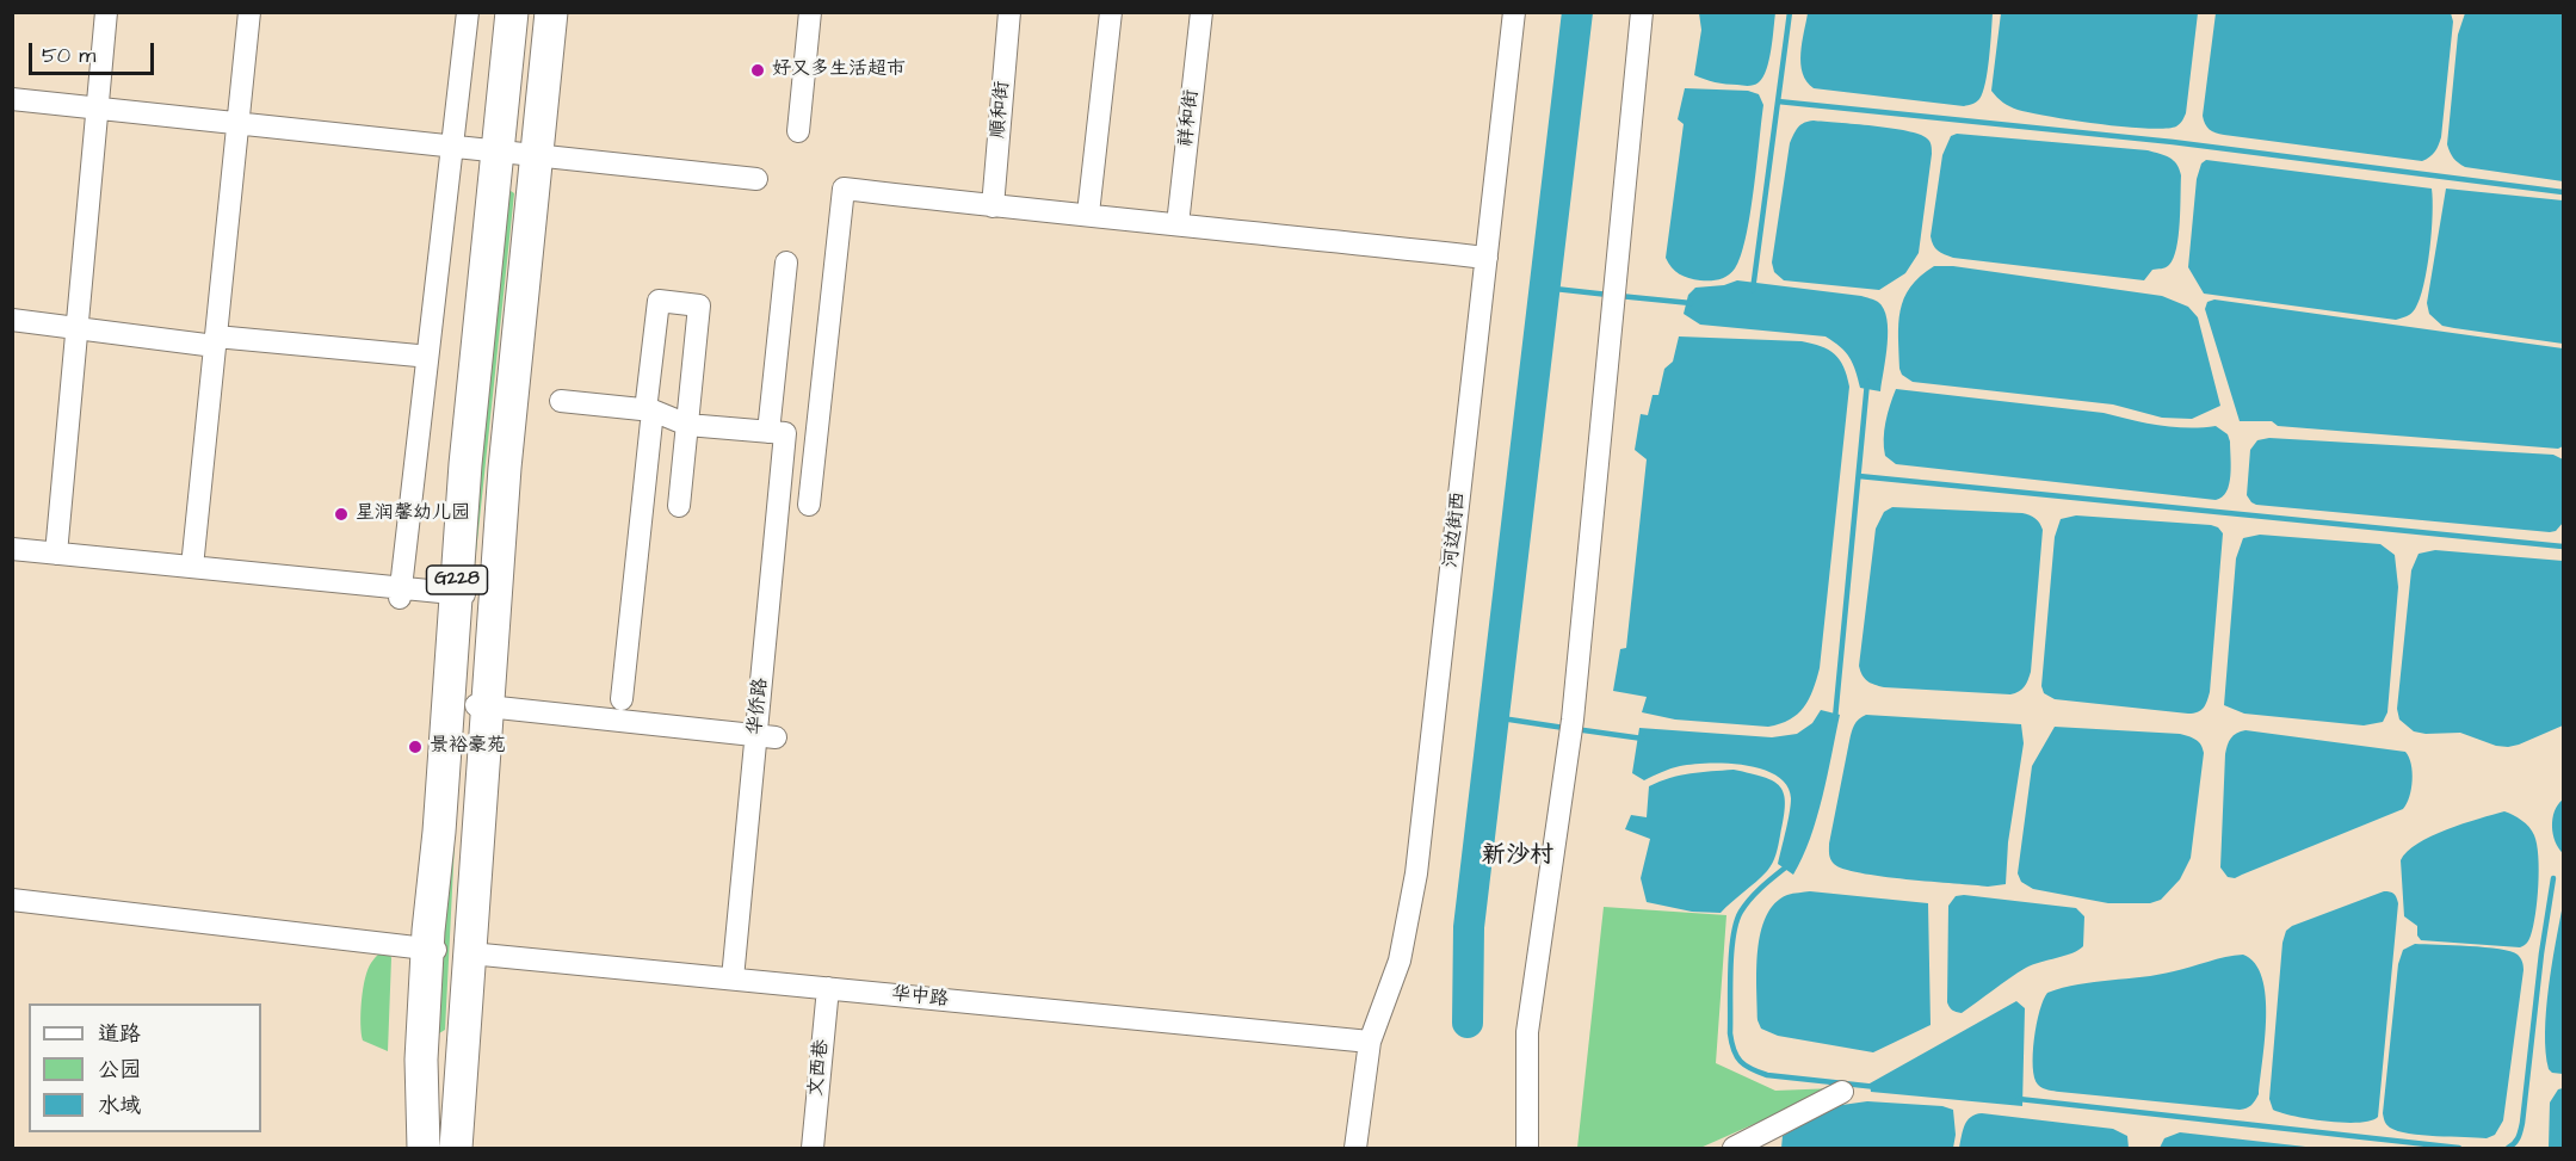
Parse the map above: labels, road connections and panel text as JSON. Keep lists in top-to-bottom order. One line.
{"streets":{"highway":["G228"],"street":["順和街","祥和街","河边街西","华侨路","华中路","文西巷"]},"crossings":[["河边街西","华中路"],["G228","华中路"],["华侨路","华中路"],["华中路","文西巷"]],"districts":["新沙村"],"places":["好又多生活超市","星润馨幼儿园","景裕豪苑"],"legend":["道路","公园","水域"],"scale_bar":"50 m"}
